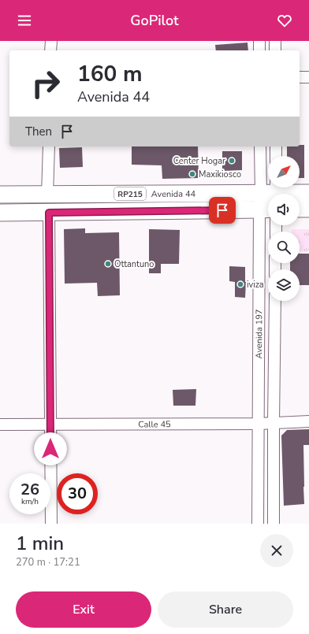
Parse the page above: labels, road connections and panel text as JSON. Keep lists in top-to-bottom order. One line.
{"streets":{"highway":["RP215","Avenida 44"],"street":["Avenida 197","Calle 45"]},"crossings":[["Avenida 197","Calle 45"]],"places":["Center Hogar","Maxikiosco","Ottantuno","iviza"],"north":"top right","page":{"header":"GoPilot","turn":["160 m","Avenida 44"],"then":"Then","speed":"26 km/h","limit":"30","heading":["1 min","270 m · 17:21"],"buttons":["Exit","Share"]}}
